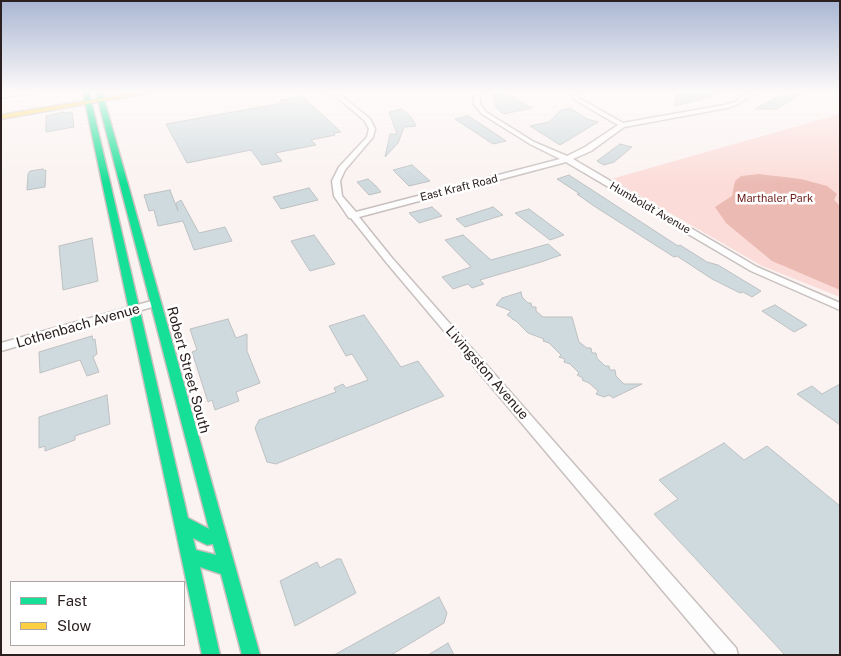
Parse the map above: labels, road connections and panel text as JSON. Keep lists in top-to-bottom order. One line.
{"streets":{"main road":["Robert Street South"],"street":["East Kraft Road","Humboldt Avenue","Lothenbach Avenue","Livingston Avenue"]},"crossings":[["East Kraft Road","Humboldt Avenue"],["East Kraft Road","Livingston Avenue"],["Lothenbach Avenue","Robert Street South"]],"parks":["Marthaler Park"],"legend":["Fast","Slow"]}
